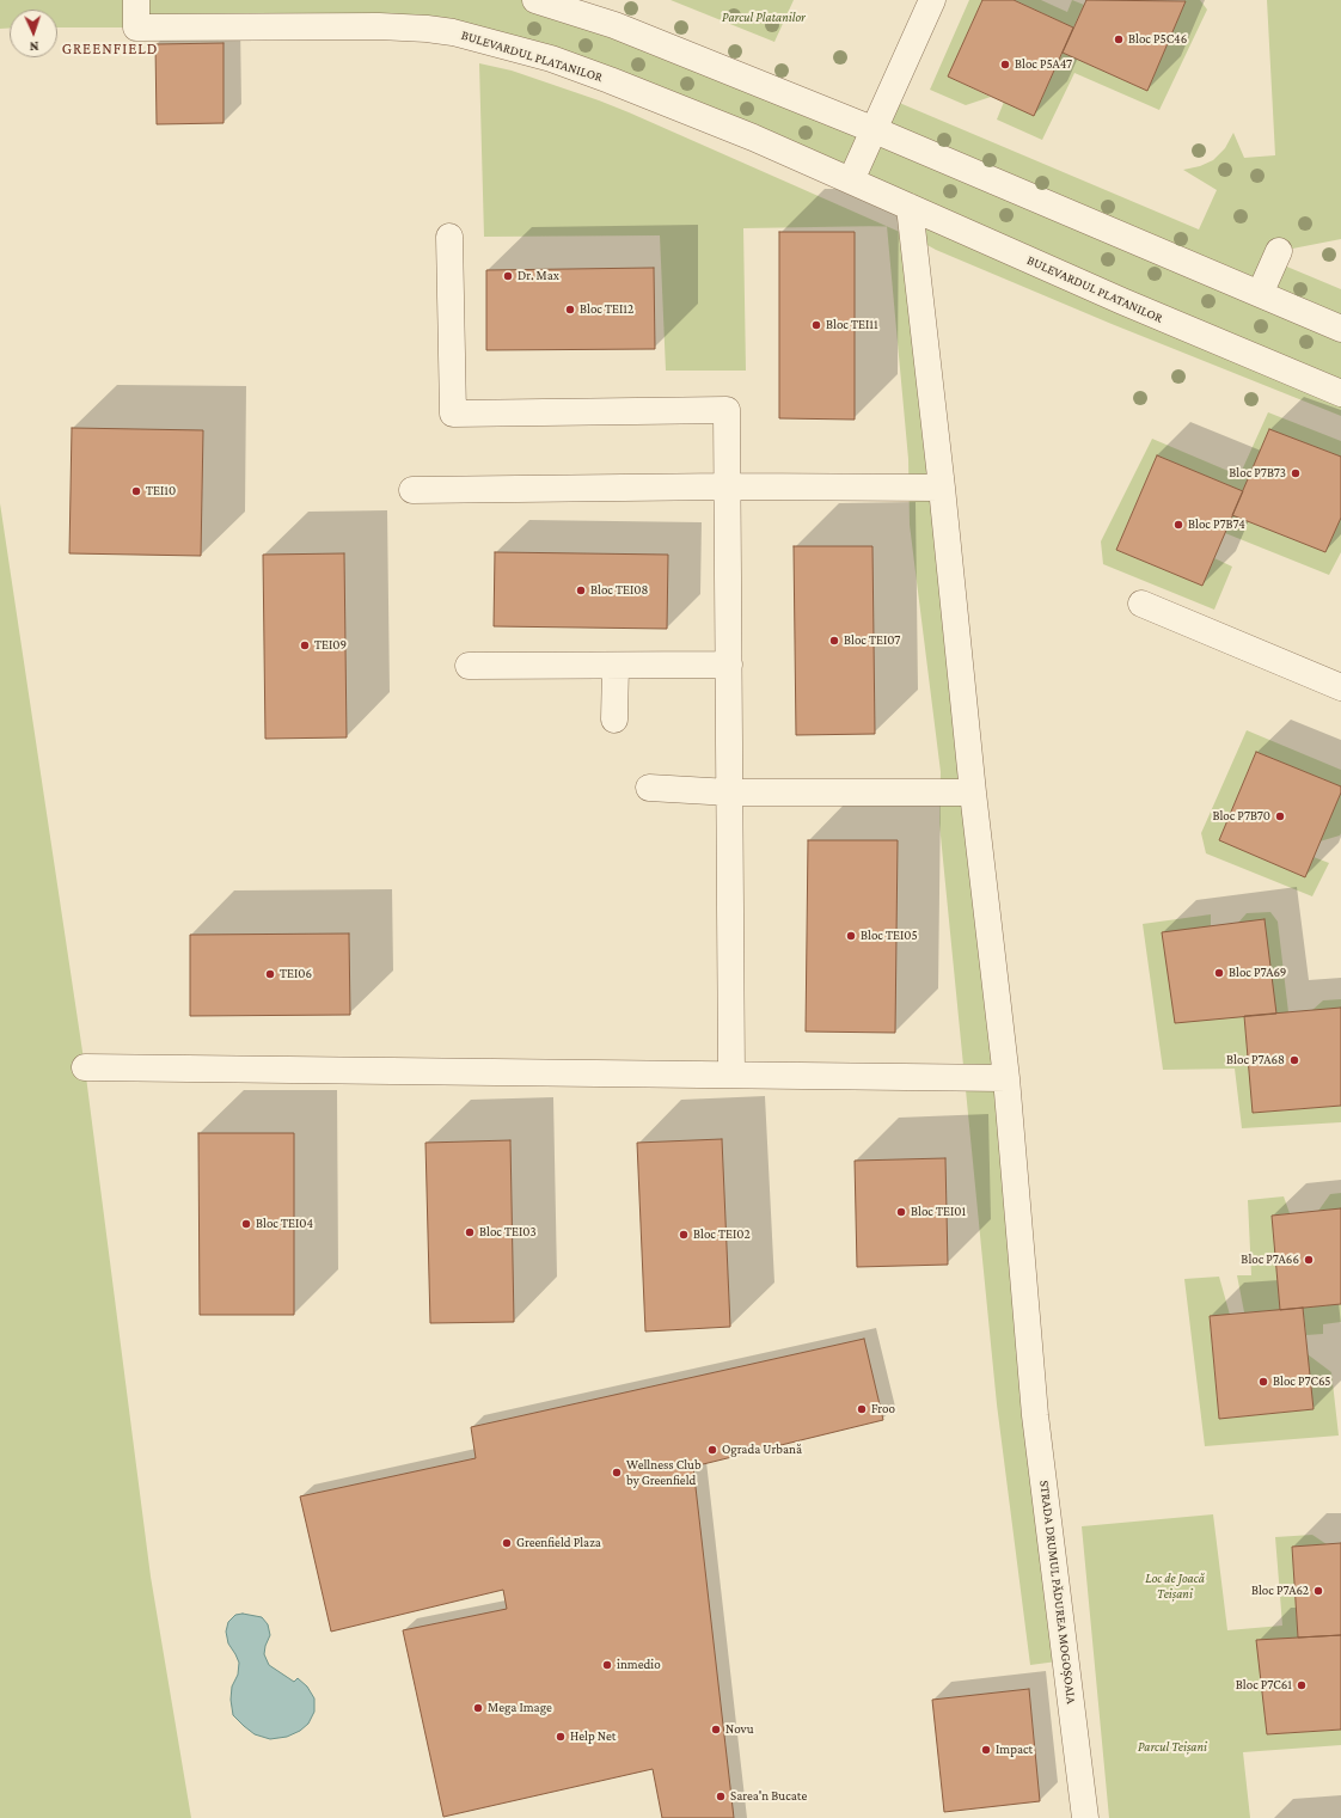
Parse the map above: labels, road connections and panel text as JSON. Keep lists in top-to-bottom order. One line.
{"streets":{"street":["BULEVARDUL PLATANILOR","STRADA DRUMUL PĂDUREA MOGOȘOAIA"]},"crossings":[["BULEVARDUL PLATANILOR","STRADA DRUMUL PĂDUREA MOGOȘOAIA"]],"districts":["GREENFIELD"],"parks":["Parcul Platanilor","Loc de Joacă Teișani","Parcul Teișani"],"places":["Bloc P5C46","Bloc P5A47","Dr. Max","Bloc TEI12","Bloc TEI11","Bloc P7B73","TEI10","Bloc P7B74","Bloc TEI08","Bloc TEI07","TEI09","Bloc P7B70","Bloc TEI05","Bloc P7A69","TEI06","Bloc P7A68","Bloc TEI01","Bloc TEI04","Bloc TEI03","Bloc TEI02","Bloc P7A66","Bloc P7C65","Froo","Ograda Urbană","Wellness Club by Greenfield","Greenfield Plaza","Bloc P7A62","inmedio","Bloc P7C61","Mega Image","Novu","Help Net","Impact","Sarea'n Bucate"],"north":"bottom"}
